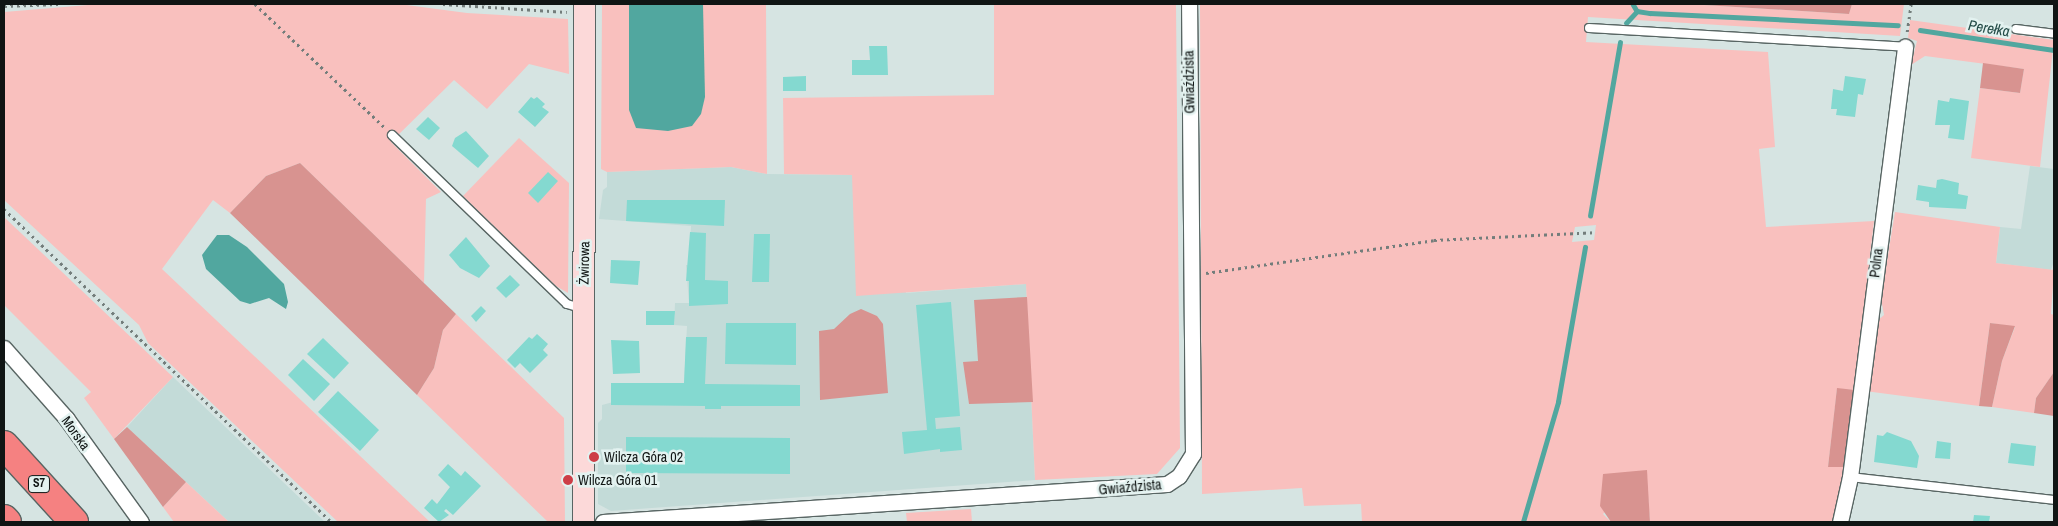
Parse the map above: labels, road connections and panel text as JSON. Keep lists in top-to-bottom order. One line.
{"streets":{"highway":["S7"],"street":["Gwiaździsta","Żwirowa","Polna","Morska"]},"water":["Perełka"],"places":["Wilcza Góra 02","Wilcza Góra 01"]}
